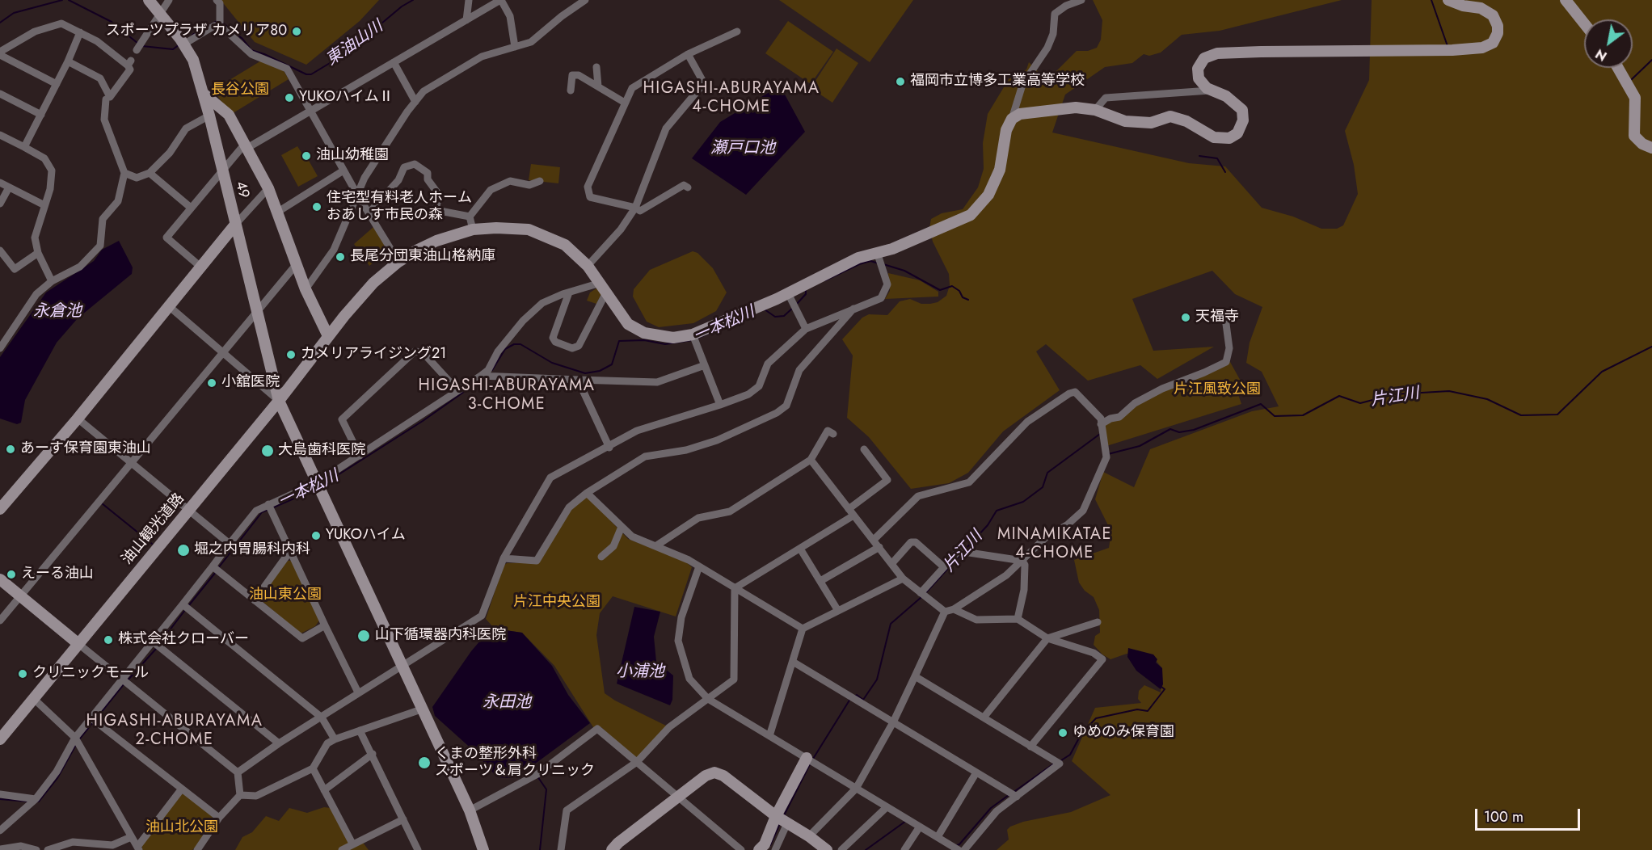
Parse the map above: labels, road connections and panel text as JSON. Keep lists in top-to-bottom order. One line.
{"streets":{"street":["49","油山観光道路"]},"crossings":[["49","油山観光道路"]],"districts":["HIGASHI-ABURAYAMA 4-CHOME","HIGASHI-ABURAYAMA 3-CHOME","MINAMIKATAE 4-CHOME","HIGASHI-ABURAYAMA 2-CHOME"],"water":["東油山川","瀬戸口池","永倉池","一本松川","片江川","小浦池","永田池"],"parks":["長谷公園","片江風致公園","油山東公園","片江中央公園","油山北公園"],"places":["スポーツプラザ カメリア８０","福岡市立博多工業高等学校","YUKOハイムⅡ","油山幼稚園","住宅型有料老人ホーム おあしす市民の森","長尾分団東油山格納庫","天福寺","カメリアライジング21","小舘医院","あーす保育園東油山","大島歯科医院","YUKOハイム","堀之内胃腸科内科","えーる油山","山下循環器内科医院","株式会社クローバー","クリニックモール","ゆめのみ保育園","くまの整形外科 スポーツ＆肩クリニック"],"scale_bar":"100 m","north":"bottom left"}
